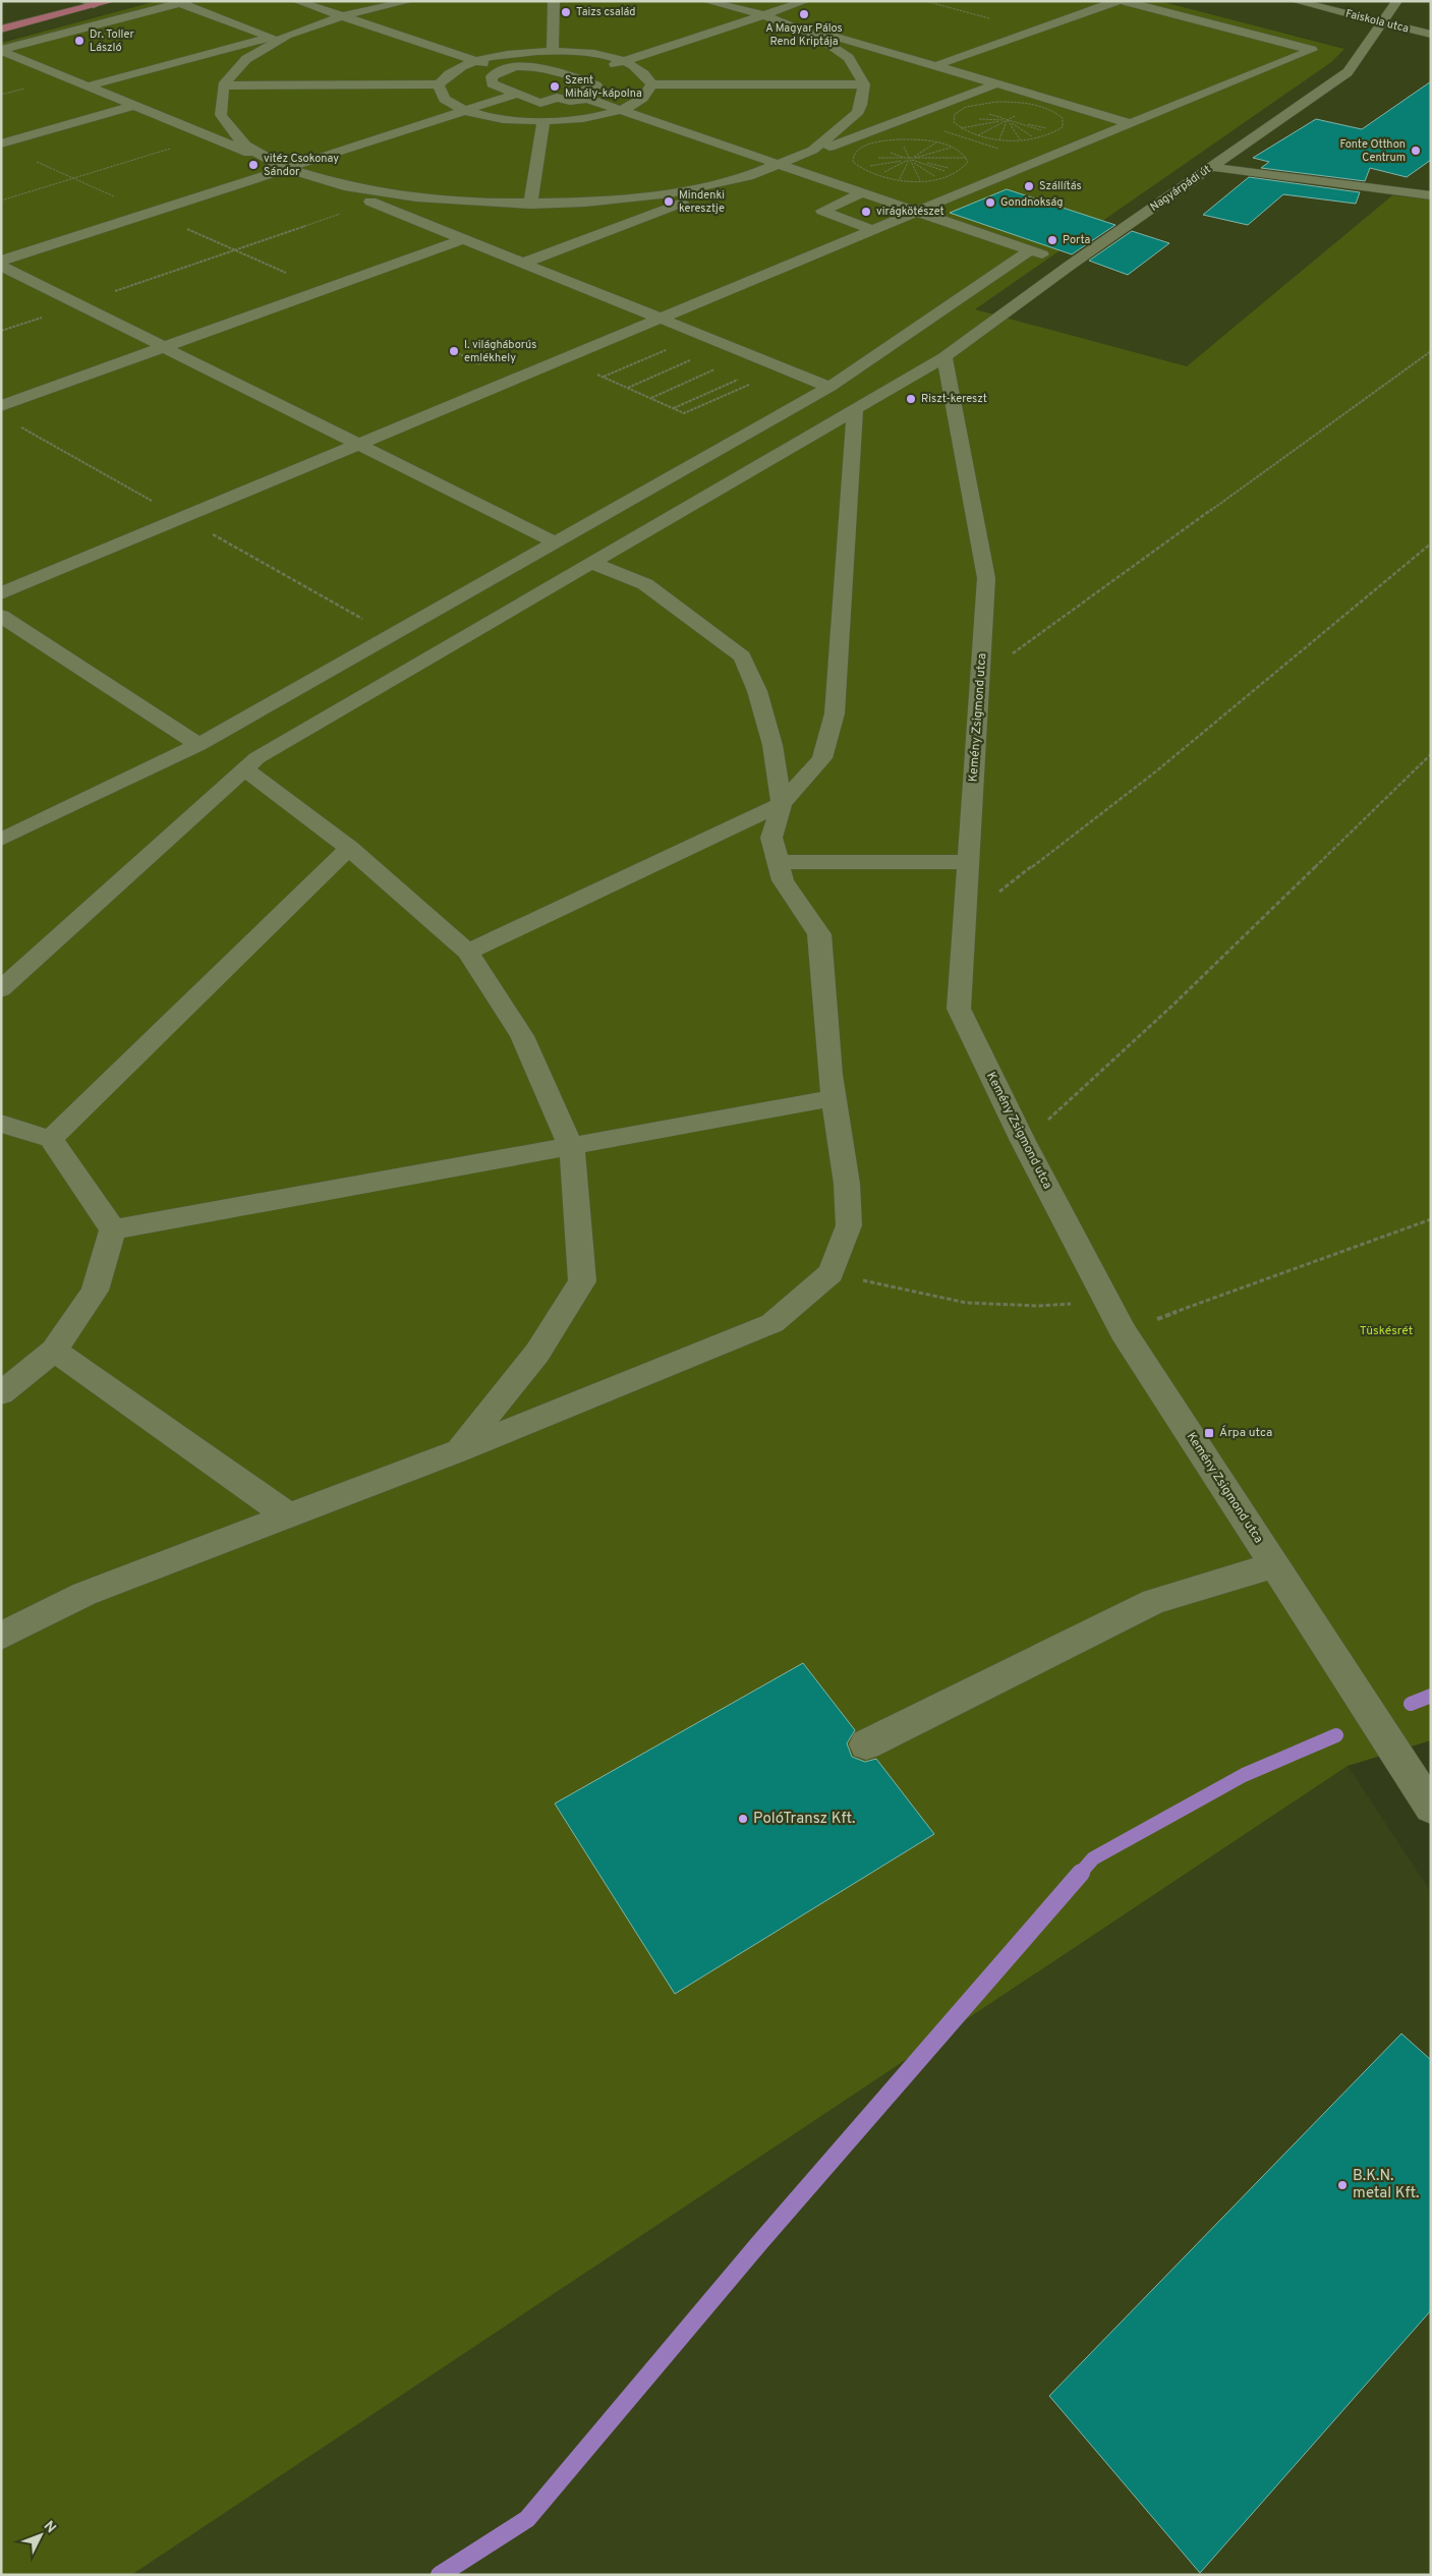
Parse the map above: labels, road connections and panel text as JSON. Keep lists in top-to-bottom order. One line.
{"streets":{"street":["Faiskola utca","Nagyárpádi út","Kemény Zsigmond utca"]},"crossings":[["Faiskola utca","Nagyárpádi út"],["Nagyárpádi út","Kemény Zsigmond utca"]],"parks":["Tüskésrét"],"places":{"other":["Taizs család","A Magyar Pálos Rend Kriptája","Dr. Toller László","Szent Mihály-kápolna","Fonte Otthon Centrum","vitéz Csokonay Sándor","Szállítás","Mindenki keresztje","Gondnokság","virágkötészet","Porta","I. világháborús emlékhely","Riszt-kereszt","PolóTransz Kft.","B.K.N. metal Kft."],"transit":["Árpa utca"]},"north":"top right"}
